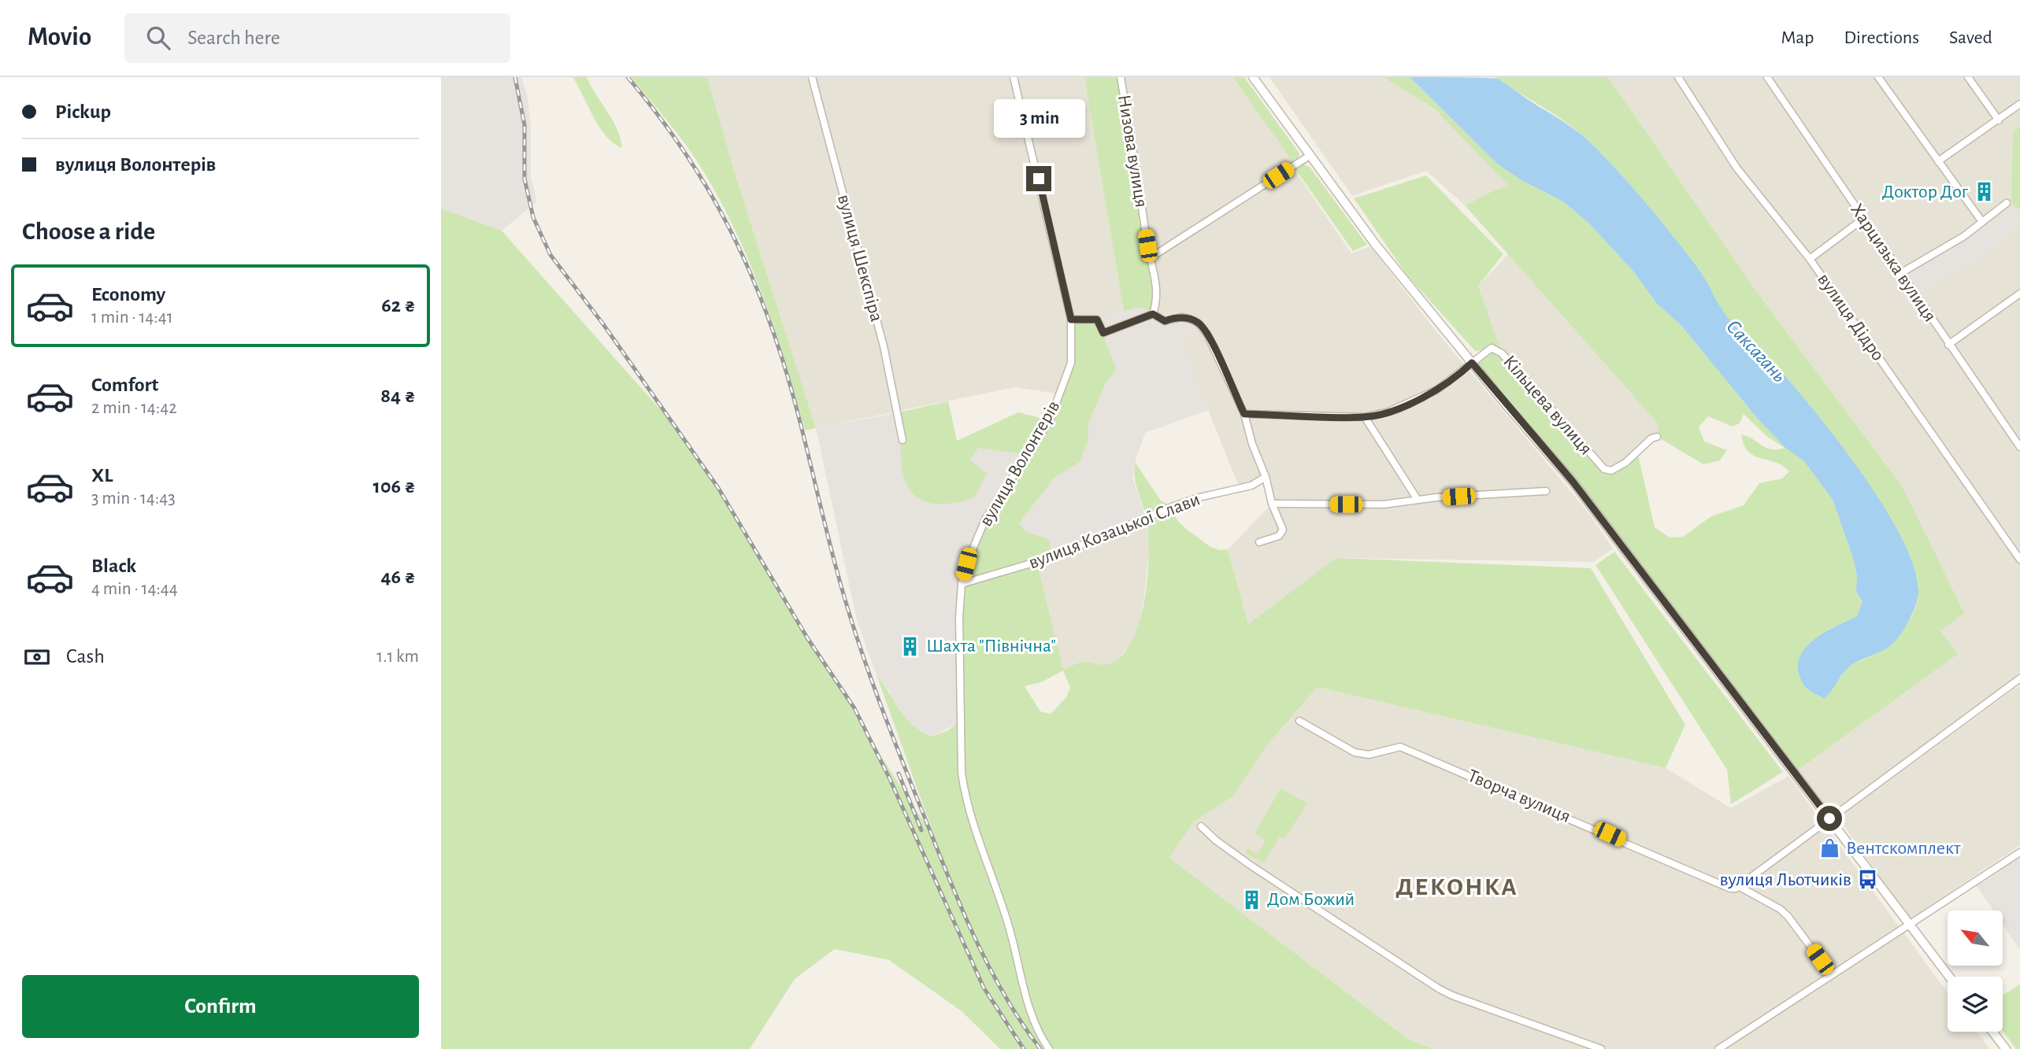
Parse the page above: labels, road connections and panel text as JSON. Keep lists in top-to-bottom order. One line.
{"streets":{"street":["Низова вулиця","вулиця Шекспіра","Харцизька вулиця","вулиця Дідро","Кільцева вулиця","вулиця Волонтерів","вулиця Козацької Слави","Творча вулиця"]},"crossings":[["вулиця Волонтерів","вулиця Козацької Слави"]],"districts":["ДЕКОНКА"],"water":["Саксагань"],"places":{"building":["Доктор Дог","Шахта \"Північна\"","Дом Божий"],"shop":["Вентскомплект"],"bus stop":["вулиця Льотчиків"]},"north":"top left","page":{"header":"Movio","search":"Search here","nav":["Map","Directions","Saved"],"banner":["Pickup","вулиця Волонтерів"],"bubble":"3 min","heading":"Choose a ride","list":[{"name":"Economy","note":"1 min · 14:41","value":"62 ₴"},{"name":"Comfort","note":"2 min · 14:42","value":"84 ₴"},{"name":"XL","note":"3 min · 14:43","value":"106 ₴"},{"name":"Black","note":"4 min · 14:44","value":"46 ₴"}],"pay":["Cash","1.1 km"],"buttons":"Confirm"}}
